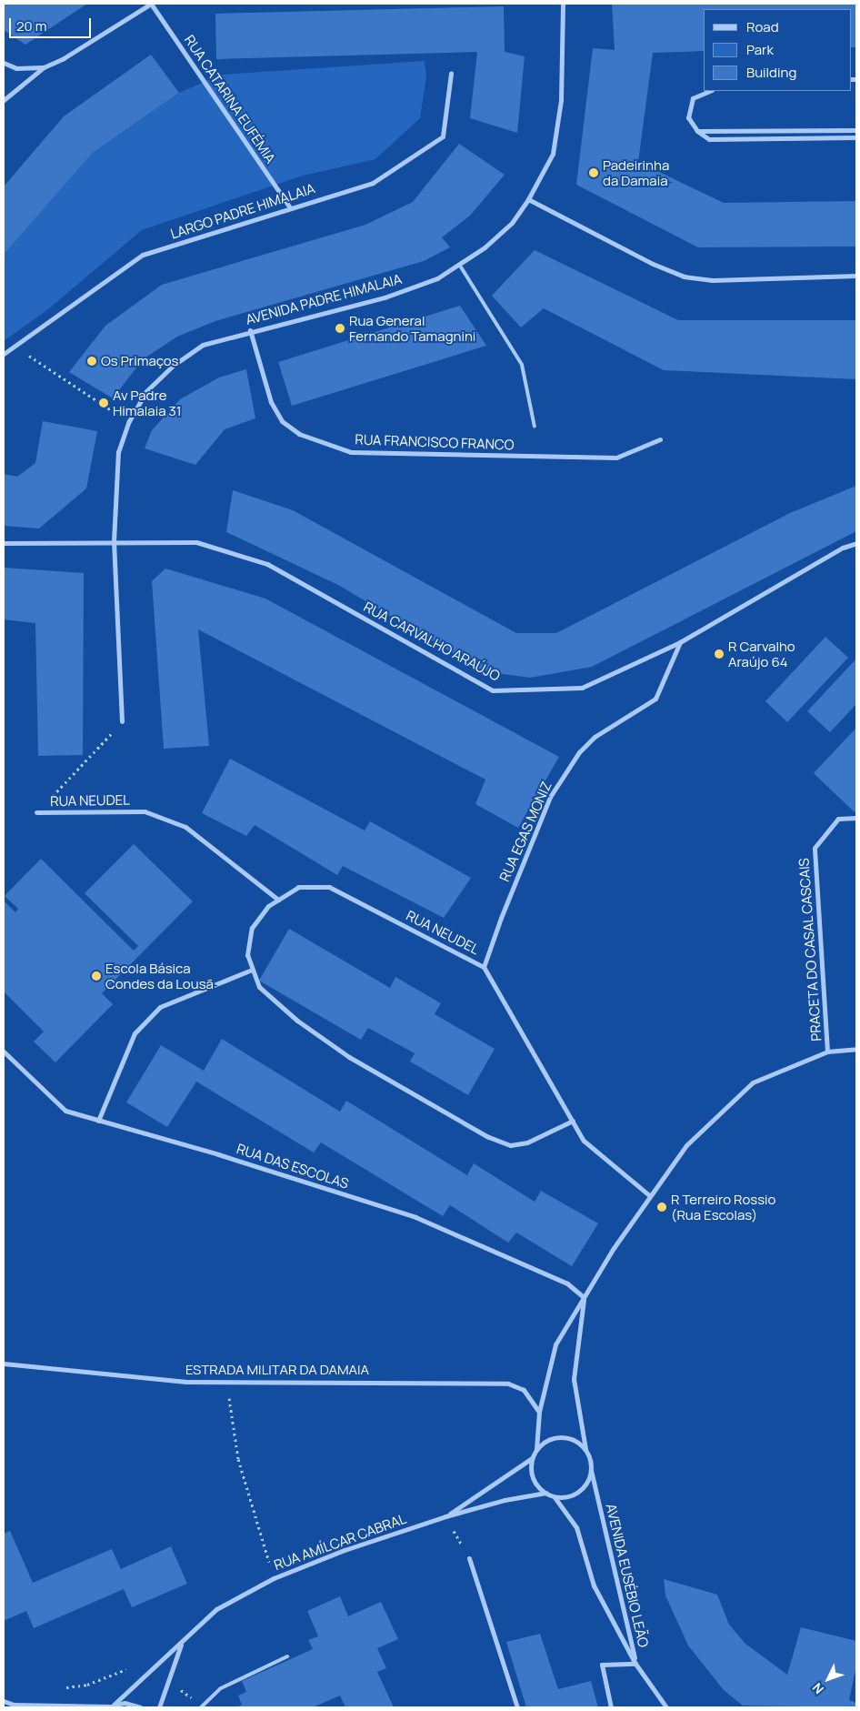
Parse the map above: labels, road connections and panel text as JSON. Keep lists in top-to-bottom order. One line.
{"streets":{"street":["RUA CATARINA EUFÉMIA","LARGO PADRE HIMALAIA","AVENIDA PADRE HIMALAIA","RUA FRANCISCO FRANCO","RUA CARVALHO ARAÚJO","RUA NEUDEL","RUA EGAS MONIZ","PRACETA DO CASAL CASCAIS","RUA DAS ESCOLAS","ESTRADA MILITAR DA DAMAIA","RUA AMÍLCAR CABRAL","AVENIDA EUSÉBIO LEÃO"]},"crossings":[["RUA CATARINA EUFÉMIA","LARGO PADRE HIMALAIA"],["AVENIDA PADRE HIMALAIA","RUA FRANCISCO FRANCO"],["AVENIDA PADRE HIMALAIA","RUA CARVALHO ARAÚJO"],["RUA CARVALHO ARAÚJO","RUA EGAS MONIZ"],["RUA NEUDEL","RUA EGAS MONIZ"],["RUA AMÍLCAR CABRAL","AVENIDA EUSÉBIO LEÃO"]],"places":["Padeirinha da Damaia","Rua General Fernando Tamagnini","Os Primaços","Av Padre Himalaia 31","R Carvalho Araújo 64","Escola Básica Condes da Lousã","R Terreiro Rossio (Rua Escolas)"],"legend":["Road","Park","Building"],"scale_bar":"20 m","north":"bottom left"}
